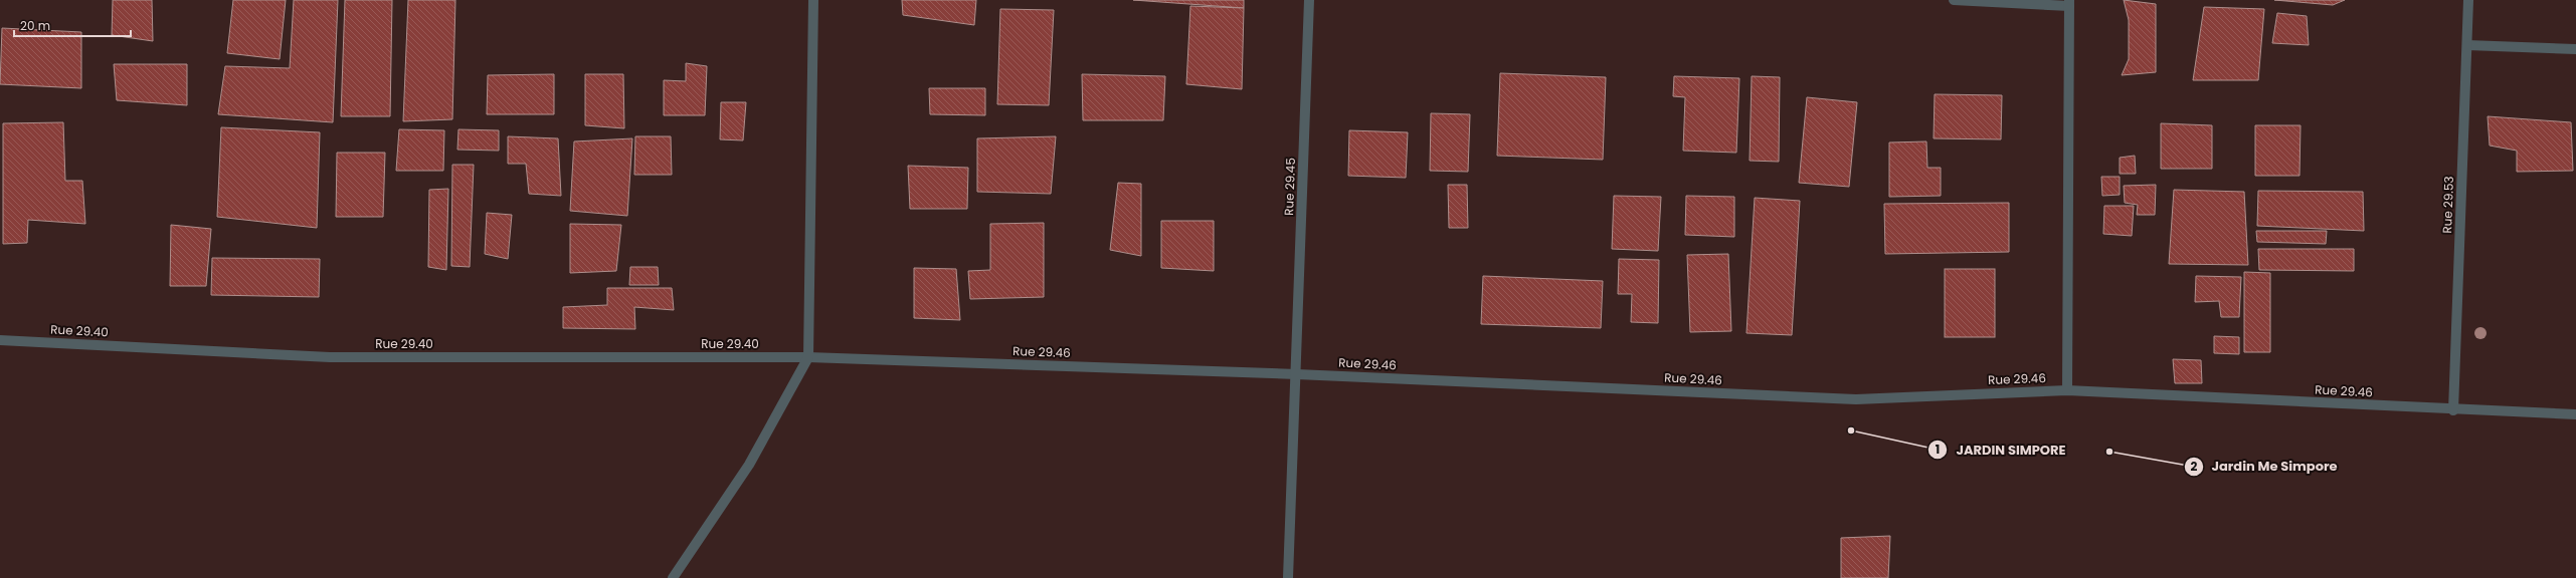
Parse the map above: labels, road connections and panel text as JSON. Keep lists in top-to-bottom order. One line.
{"streets":{"street":["Rue 29.45","Rue 29.53","Rue 29.40","Rue 29.46"]},"crossings":[["Rue 29.45","Rue 29.46"],["Rue 29.53","Rue 29.46"],["Rue 29.40","Rue 29.46"]],"places":["JARDIN SIMPORE","Jardin Me Simpore"],"scale_bar":"20 m"}
